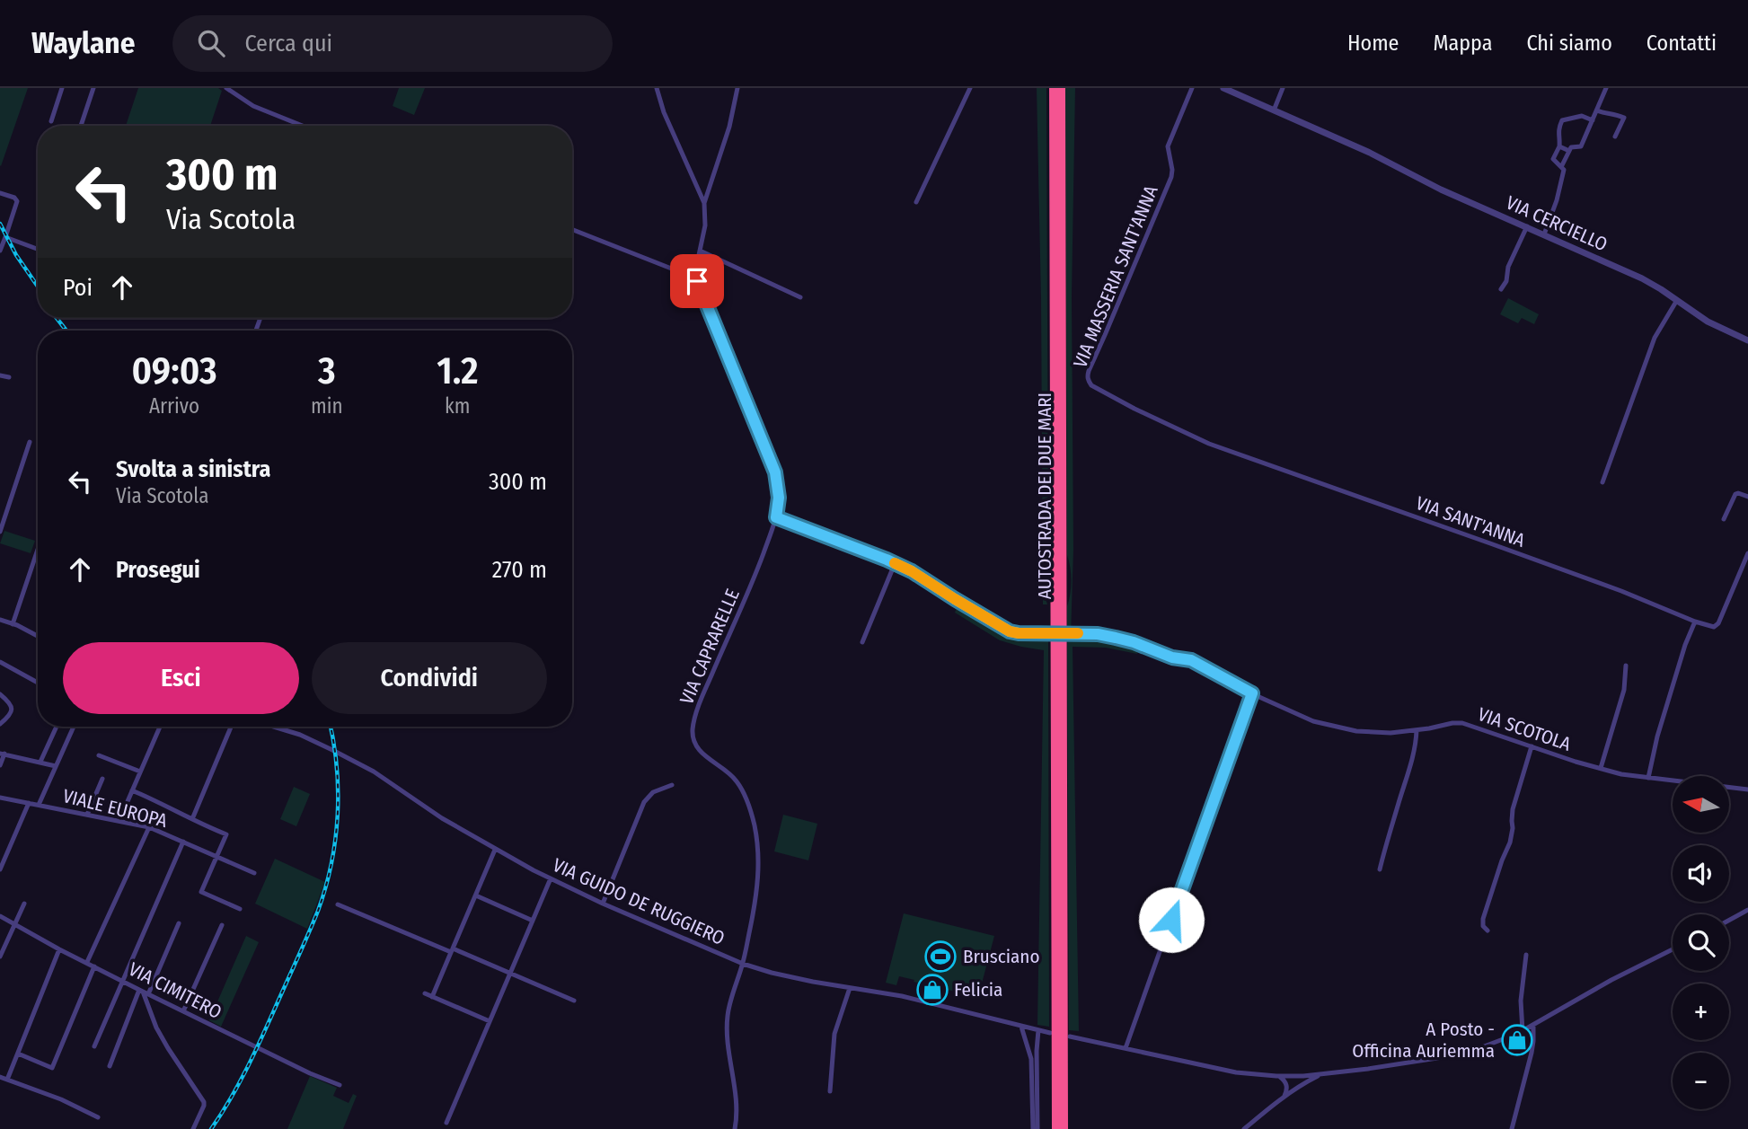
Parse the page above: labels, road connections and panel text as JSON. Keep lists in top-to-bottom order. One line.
{"streets":{"highway":["AUTOSTRADA DEI DUE MARI"],"street":["VIA CERCIELLO","VIA MASSERIA SANT'ANNA","VIA SANT'ANNA","VIA CAPRARELLE","VIA SCOTOLA","VIALE EUROPA","VIA GUIDO DE RUGGIERO","VIA CIMITERO"]},"crossings":[["VIA MASSERIA SANT'ANNA","VIA SANT'ANNA"],["VIA CAPRARELLE","VIA SCOTOLA"],["VIA CAPRARELLE","VIA GUIDO DE RUGGIERO"]],"places":{"sports":["Brusciano"],"shop":["Felicia","A Posto - Officina Auriemma"]},"north":"left","page":{"header":"Waylane","search":"Cerca qui","nav":["Home","Mappa","Chi siamo","Contatti"],"turn":["300 m","Via Scotola"],"then":"Poi","eta":["09:03","Arrivo","3","min","1.2","km"],"list":[{"name":"Svolta a sinistra","note":"Via Scotola","value":"300 m"},{"name":"Prosegui","value":"270 m"}],"buttons":["Esci","Condividi"],"map_buttons":["+","−"]}}
